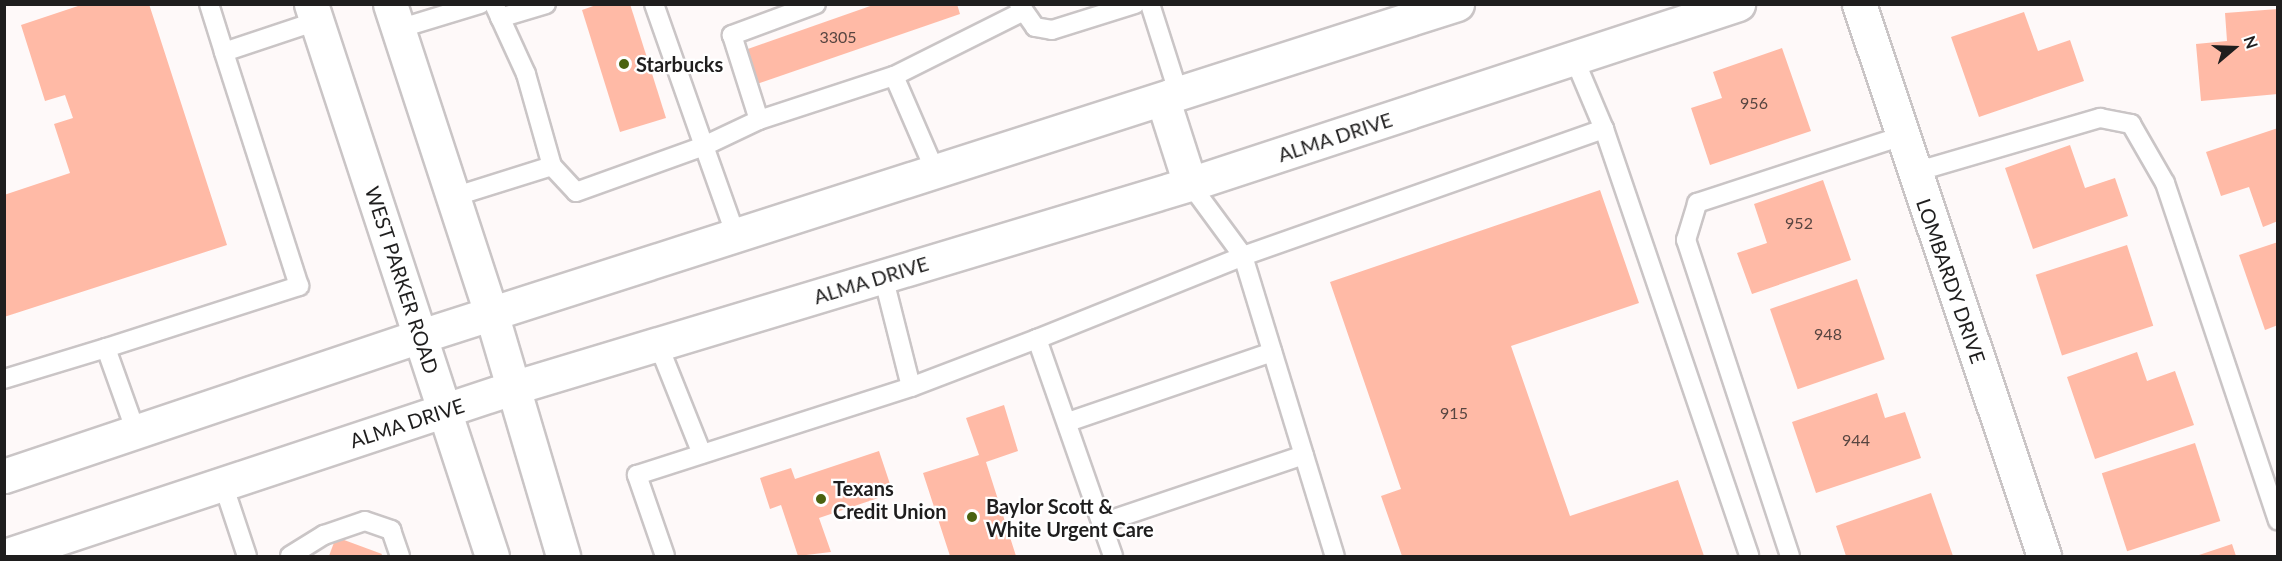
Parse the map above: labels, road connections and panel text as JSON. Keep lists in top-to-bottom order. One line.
{"streets":{"main road":["ALMA DRIVE","WEST PARKER ROAD","LOMBARDY DRIVE"]},"crossings":[["ALMA DRIVE","WEST PARKER ROAD"]],"places":["Starbucks","Texans Credit Union","Baylor Scott & White Urgent Care"],"house_numbers":["3305","956","952","948","915","944"],"north":"right"}
